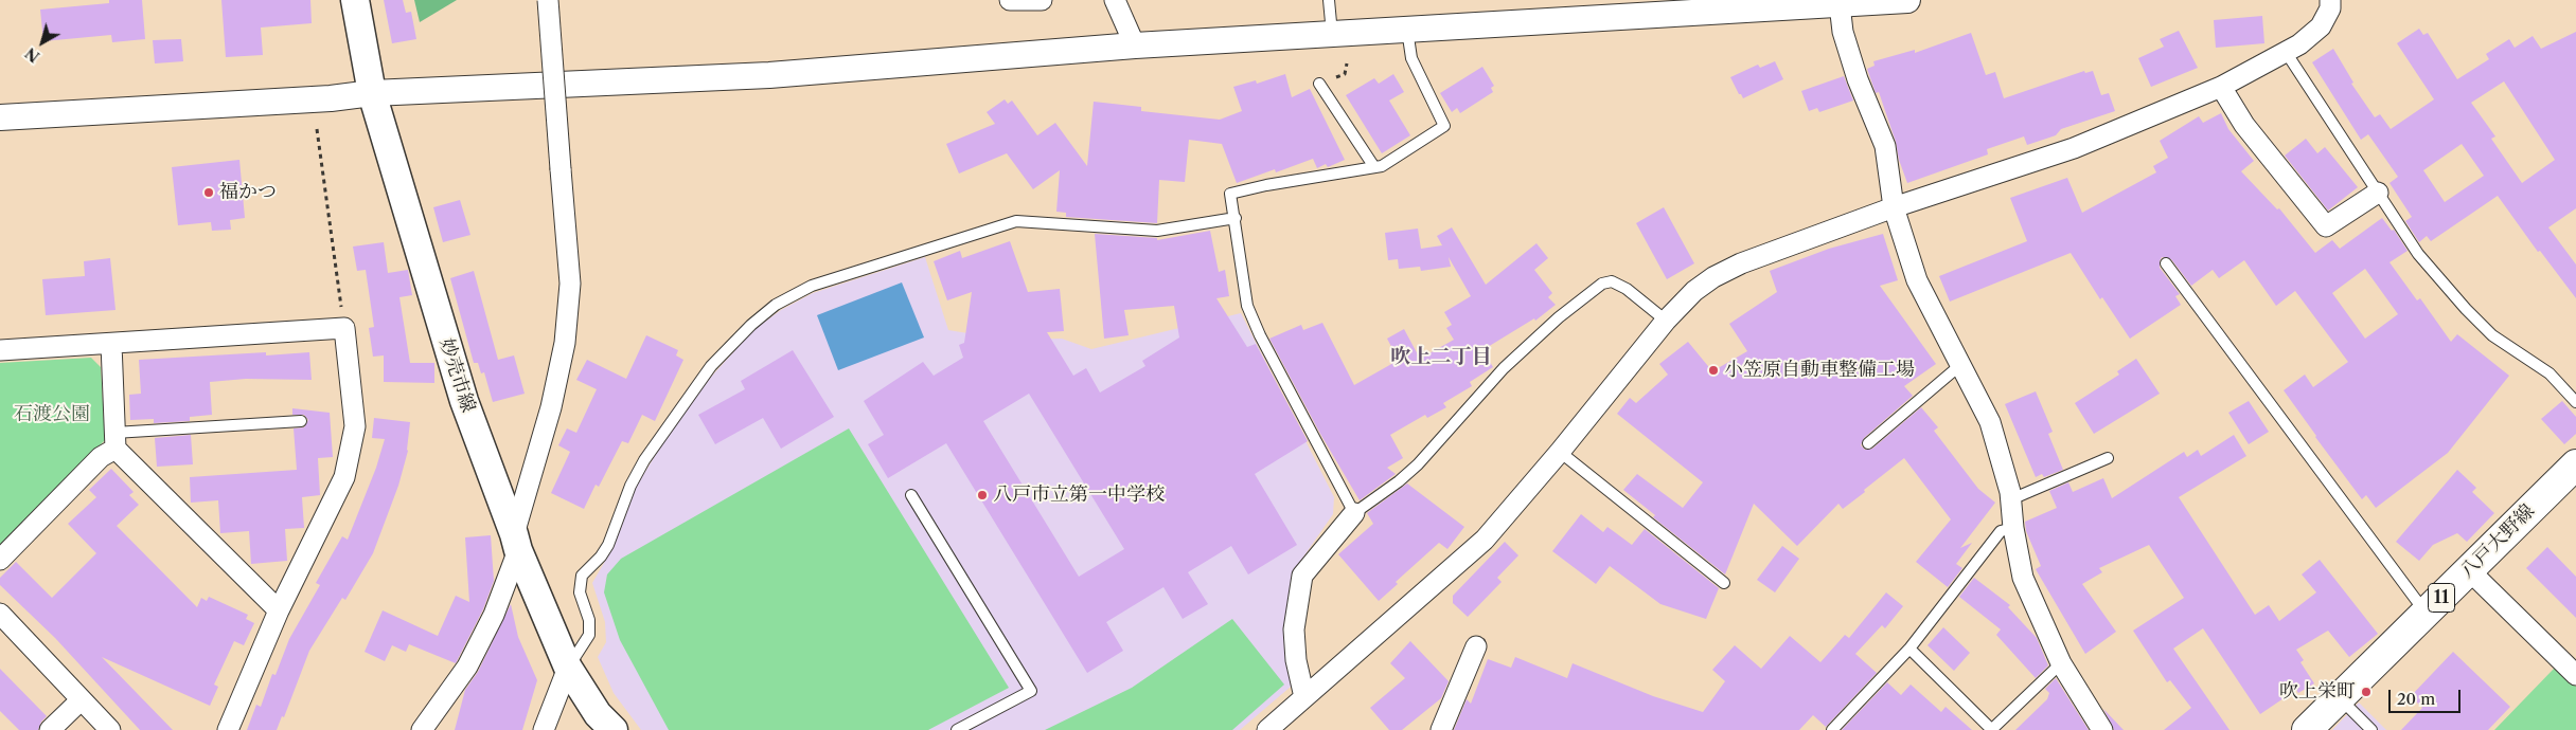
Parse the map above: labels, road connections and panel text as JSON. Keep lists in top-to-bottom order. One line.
{"streets":{"main road":["妙売市線","八戸大野線","11"]},"districts":["吹上二丁目"],"parks":["石渡公園"],"places":["福かつ","小笠原自動車整備工場","八戸市立第一中学校","吹上栄町"],"scale_bar":"20 m","north":"bottom left"}
